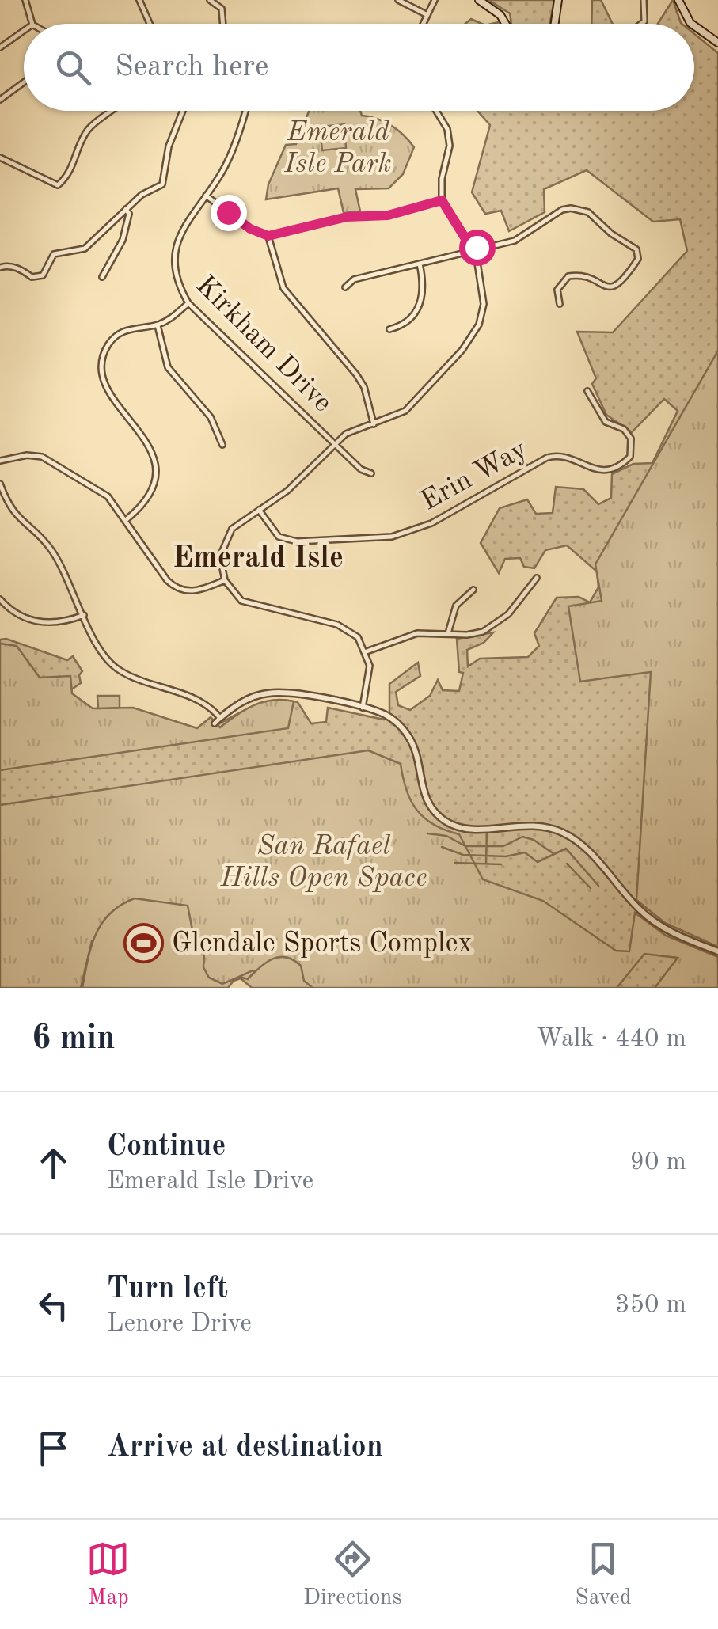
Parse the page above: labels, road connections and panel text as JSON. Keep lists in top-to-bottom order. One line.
{"streets":{"street":["Kirkham Drive","Erin Way"]},"districts":["Emerald Isle"],"parks":["Emerald Isle Park","San Rafael Hills Open Space"],"places":{"sports":["Glendale Sports Complex"]},"page":{"search":"Search here","heading":["6 min","Walk · 440 m"],"list":[["Continue","Emerald Isle Drive","90 m"],["Turn left","Lenore Drive","350 m"],"Arrive at destination"],"nav":["Map","Directions","Saved"]}}
